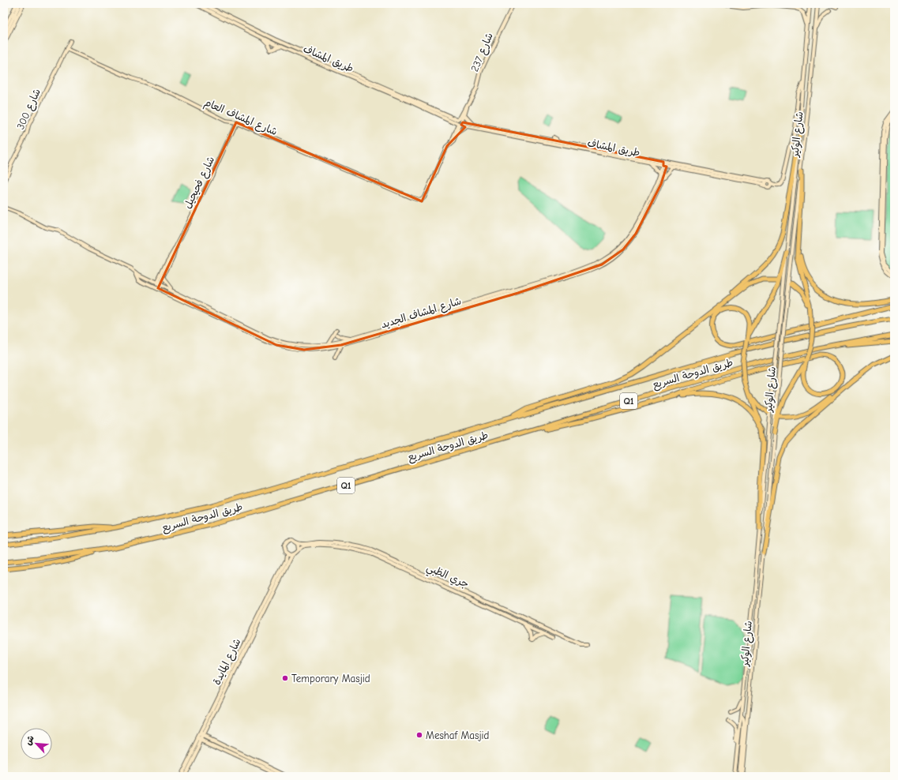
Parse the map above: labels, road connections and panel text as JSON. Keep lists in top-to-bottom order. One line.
{"streets":{"highway":["طريق الدوحة السريع","Q1"],"street":["شارع 237","طريق المشاف","شارع 300","شارع المشاف العام","شارع الوكير","شارع فحيحيل","شارع المشاف الجديد","جري الظبي","شارع المايدة"]},"crossings":[["شارع 237","طريق المشاف"],["شارع 237","شارع المشاف العام"],["طريق المشاف","شارع المشاف الجديد"],["شارع 300","شارع المشاف العام"],["شارع المشاف العام","شارع فحيحيل"],["شارع فحيحيل","شارع المشاف الجديد"],["جري الظبي","شارع المايدة"]],"places":["Temporary Masjid","Meshaf Masjid"],"north":"top left"}
